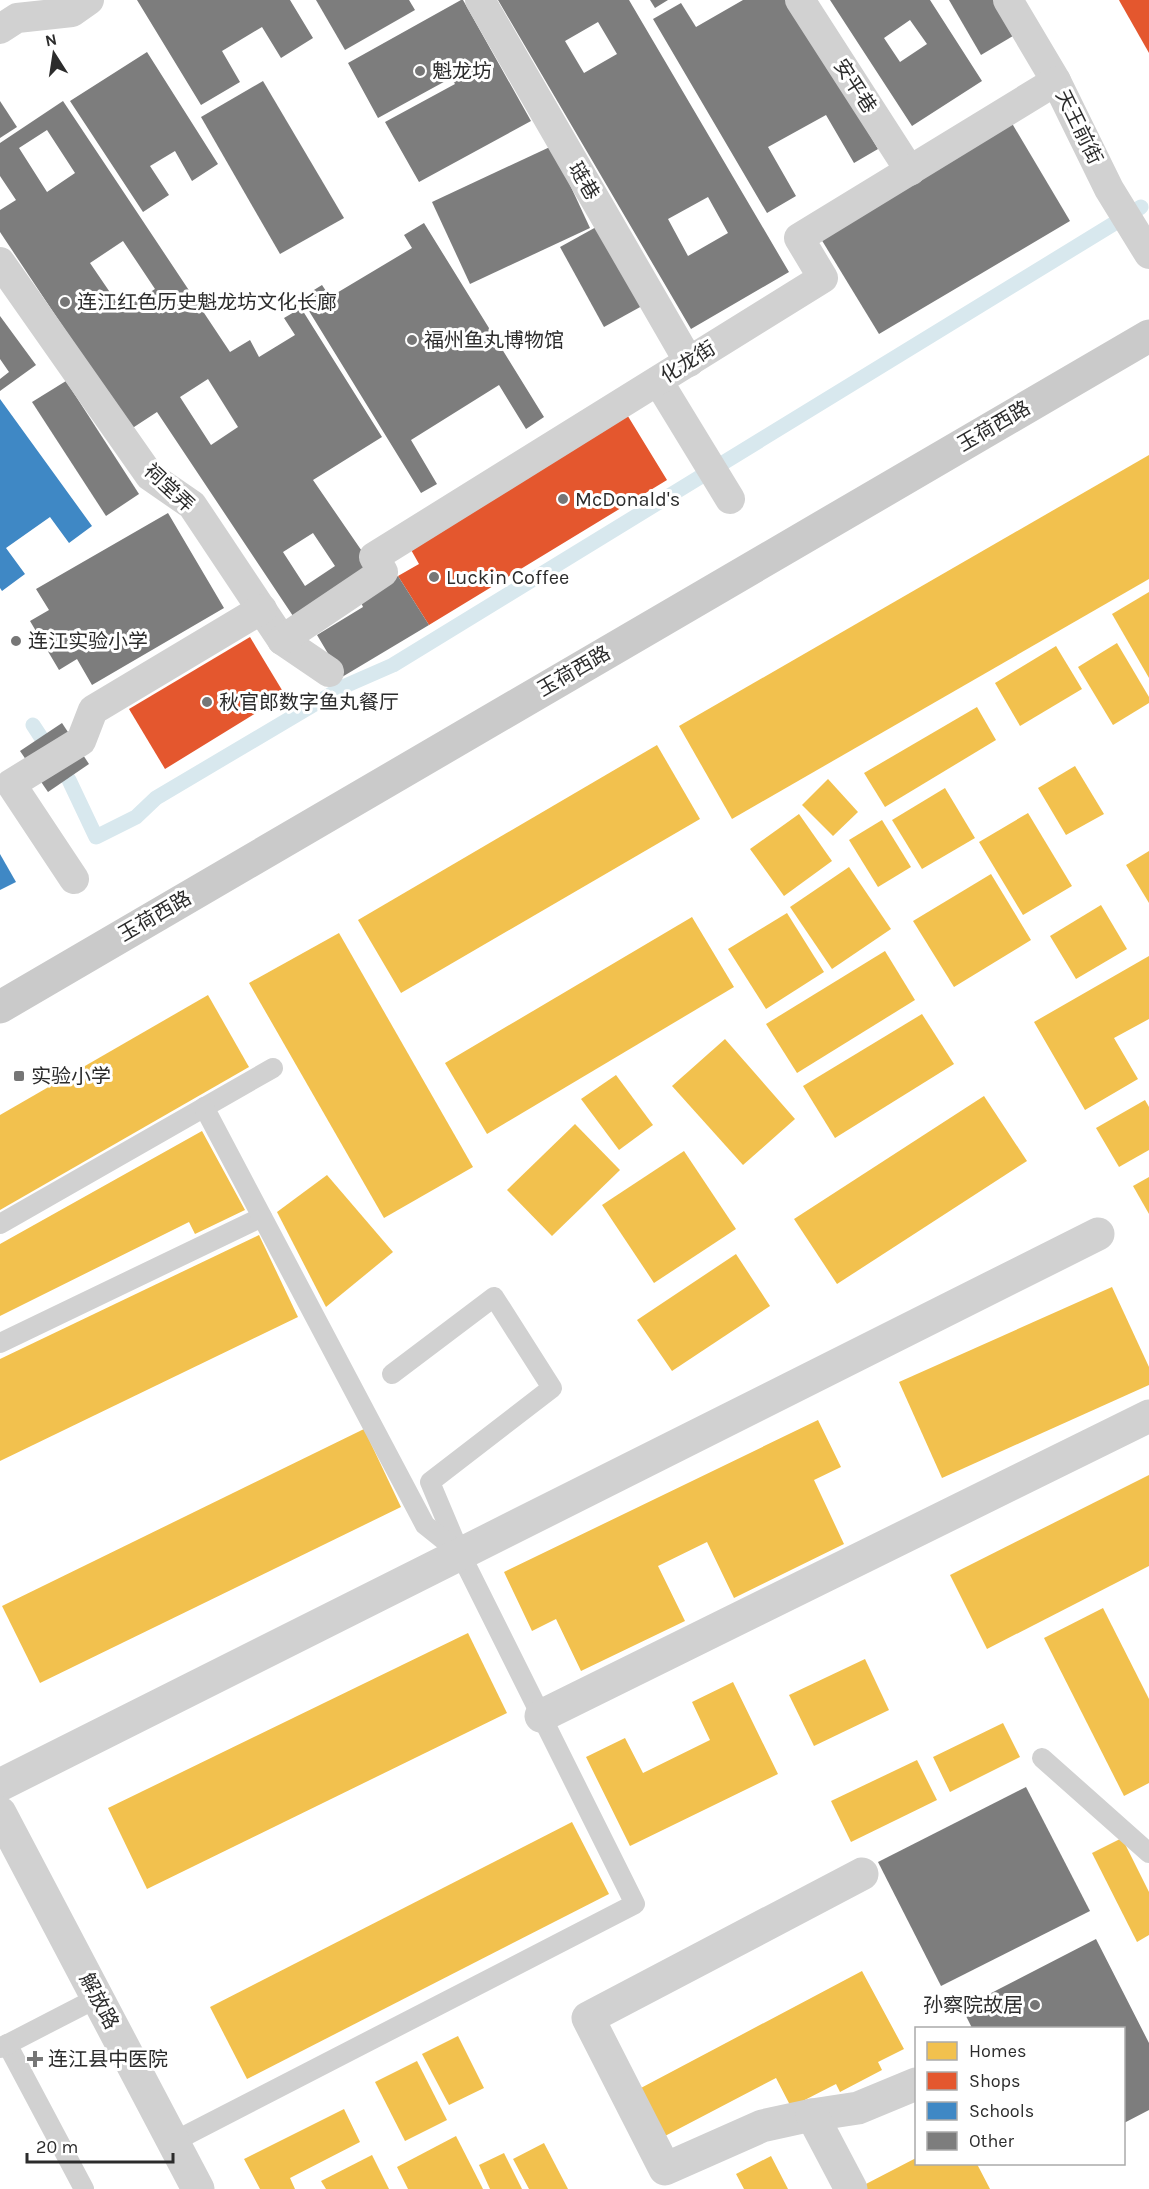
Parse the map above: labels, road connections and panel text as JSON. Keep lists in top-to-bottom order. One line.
{"streets":{"main road":["玉荷西路"],"street":["安平巷","天王前街","琏巷","化龙街","祠堂弄","解放路"]},"crossings":[["安平巷","化龙街"],["天王前街","化龙街"],["琏巷","化龙街"],["化龙街","祠堂弄"]],"places":{"other":["魁龙坊","连江红色历史魁龙坊文化长廊","福州鱼丸博物馆","McDonald's","Luckin Coffee","连江实验小学","秋官郎数字鱼丸餐厅","孙察院故居"],"transit":["实验小学"],"health":["连江县中医院"]},"legend":["Homes","Shops","Schools","Other"],"scale_bar":"20 m","north":"top"}
